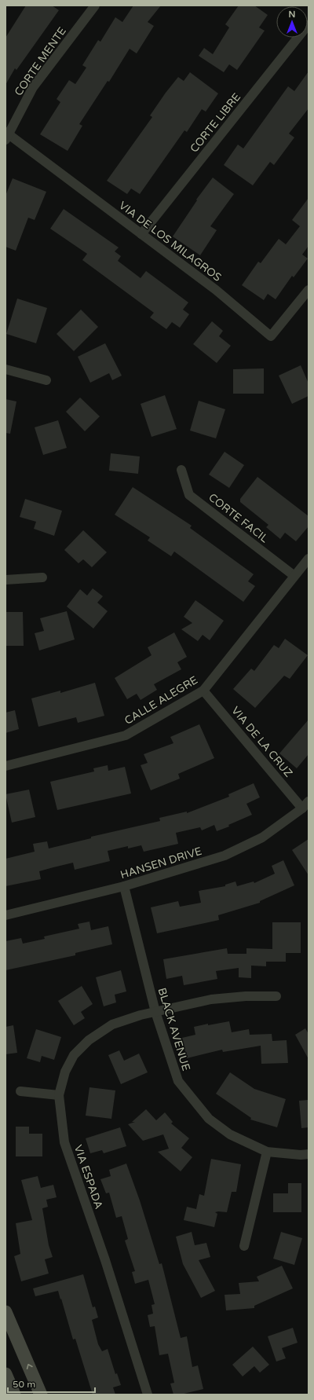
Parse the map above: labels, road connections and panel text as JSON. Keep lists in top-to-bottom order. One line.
{"streets":{"street":["CORTE MENTE","CORTE LIBRE","VIA DE LOS MILAGROS","CORTE FACIL","CALLE ALEGRE","VIA DE LA CRUZ","HANSEN DRIVE","BLACK AVENUE","VIA ESPADA"]},"crossings":[["CORTE MENTE","VIA DE LOS MILAGROS"],["CORTE LIBRE","VIA DE LOS MILAGROS"],["CORTE FACIL","CALLE ALEGRE"],["CALLE ALEGRE","VIA DE LA CRUZ"],["VIA DE LA CRUZ","HANSEN DRIVE"],["HANSEN DRIVE","BLACK AVENUE"],["BLACK AVENUE","VIA ESPADA"]],"scale_bar":"50 m","north":"top"}
